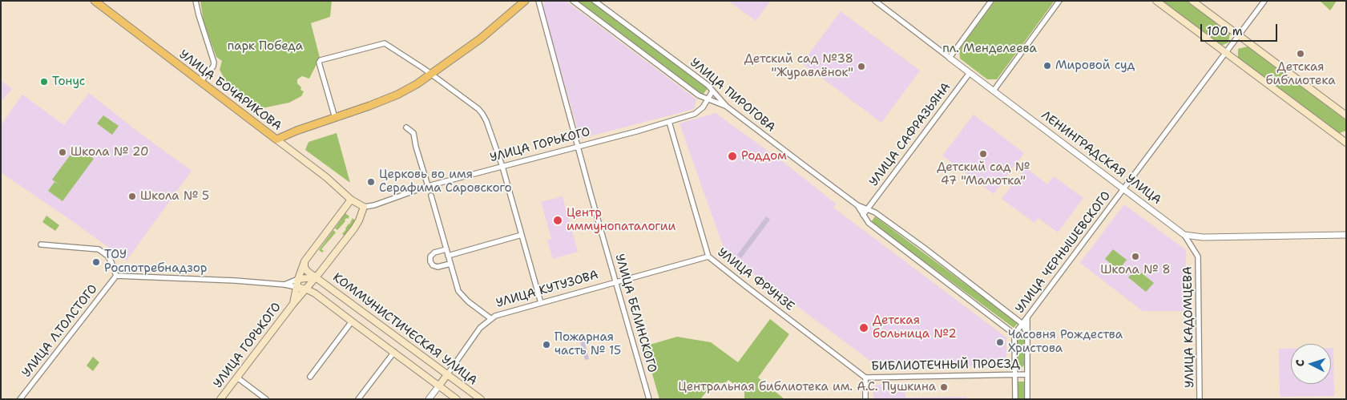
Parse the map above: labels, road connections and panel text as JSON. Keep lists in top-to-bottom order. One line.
{"streets":{"main road":["УЛИЦА БОЧАРИКОВА","УЛИЦА ГОРЬКОГО","УЛИЦА КУТУЗОВА","КОММУНИСТИЧЕСКАЯ УЛИЦА"],"street":["УЛИЦА ПИРОГОВА","УЛИЦА САФРАЗЬЯНА","ЛЕНИНГРАДСКАЯ УЛИЦА","УЛИЦА ЧЕРНЫШЕВСКОГО","УЛИЦА ФРУНЗЕ","УЛИЦА БЕЛИНСКОГО","УЛИЦА КАДОМЦЕВА","УЛИЦА Л.ТОЛСТОГО","БИБЛИОТЕЧНЫЙ ПРОЕЗД"]},"crossings":[["УЛИЦА БОЧАРИКОВА","УЛИЦА ГОРЬКОГО"],["УЛИЦА ПИРОГОВА","УЛИЦА САФРАЗЬЯНА"],["УЛИЦА ПИРОГОВА","УЛИЦА ГОРЬКОГО"],["УЛИЦА ПИРОГОВА","УЛИЦА ЧЕРНЫШЕВСКОГО"],["УЛИЦА САФРАЗЬЯНА","ЛЕНИНГРАДСКАЯ УЛИЦА"],["УЛИЦА ГОРЬКОГО","УЛИЦА ФРУНЗЕ"],["УЛИЦА ГОРЬКОГО","УЛИЦА БЕЛИНСКОГО"],["УЛИЦА ГОРЬКОГО","КОММУНИСТИЧЕСКАЯ УЛИЦА"],["ЛЕНИНГРАДСКАЯ УЛИЦА","УЛИЦА ЧЕРНЫШЕВСКОГО"],["ЛЕНИНГРАДСКАЯ УЛИЦА","УЛИЦА КАДОМЦЕВА"],["УЛИЦА ЧЕРНЫШЕВСКОГО","БИБЛИОТЕЧНЫЙ ПРОЕЗД"],["УЛИЦА ФРУНЗЕ","УЛИЦА КУТУЗОВА"],["УЛИЦА ФРУНЗЕ","БИБЛИОТЕЧНЫЙ ПРОЕЗД"],["УЛИЦА КУТУЗОВА","УЛИЦА БЕЛИНСКОГО"],["УЛИЦА КУТУЗОВА","КОММУНИСТИЧЕСКАЯ УЛИЦА"]],"parks":["парк Победa","пл. Менделеева"],"places":["Детская библиотека","Мировой суд","Детский сад №38 \"Журавлёнок\"","Тонус","Школа № 20","Детский сад № 47 \"Малютка\"","Роддом","Церковь во имя Серафима Саровского","Школа № 5","Центр иммунопаталогии","Школа № 8","ТОУ Роспотребнадзор","Детская больница №2","Часовня Рождества Христова","Пожарная часть № 15","Центральная библиотека им. А.С. Пушкина"],"scale_bar":"100 m","north":"left"}
